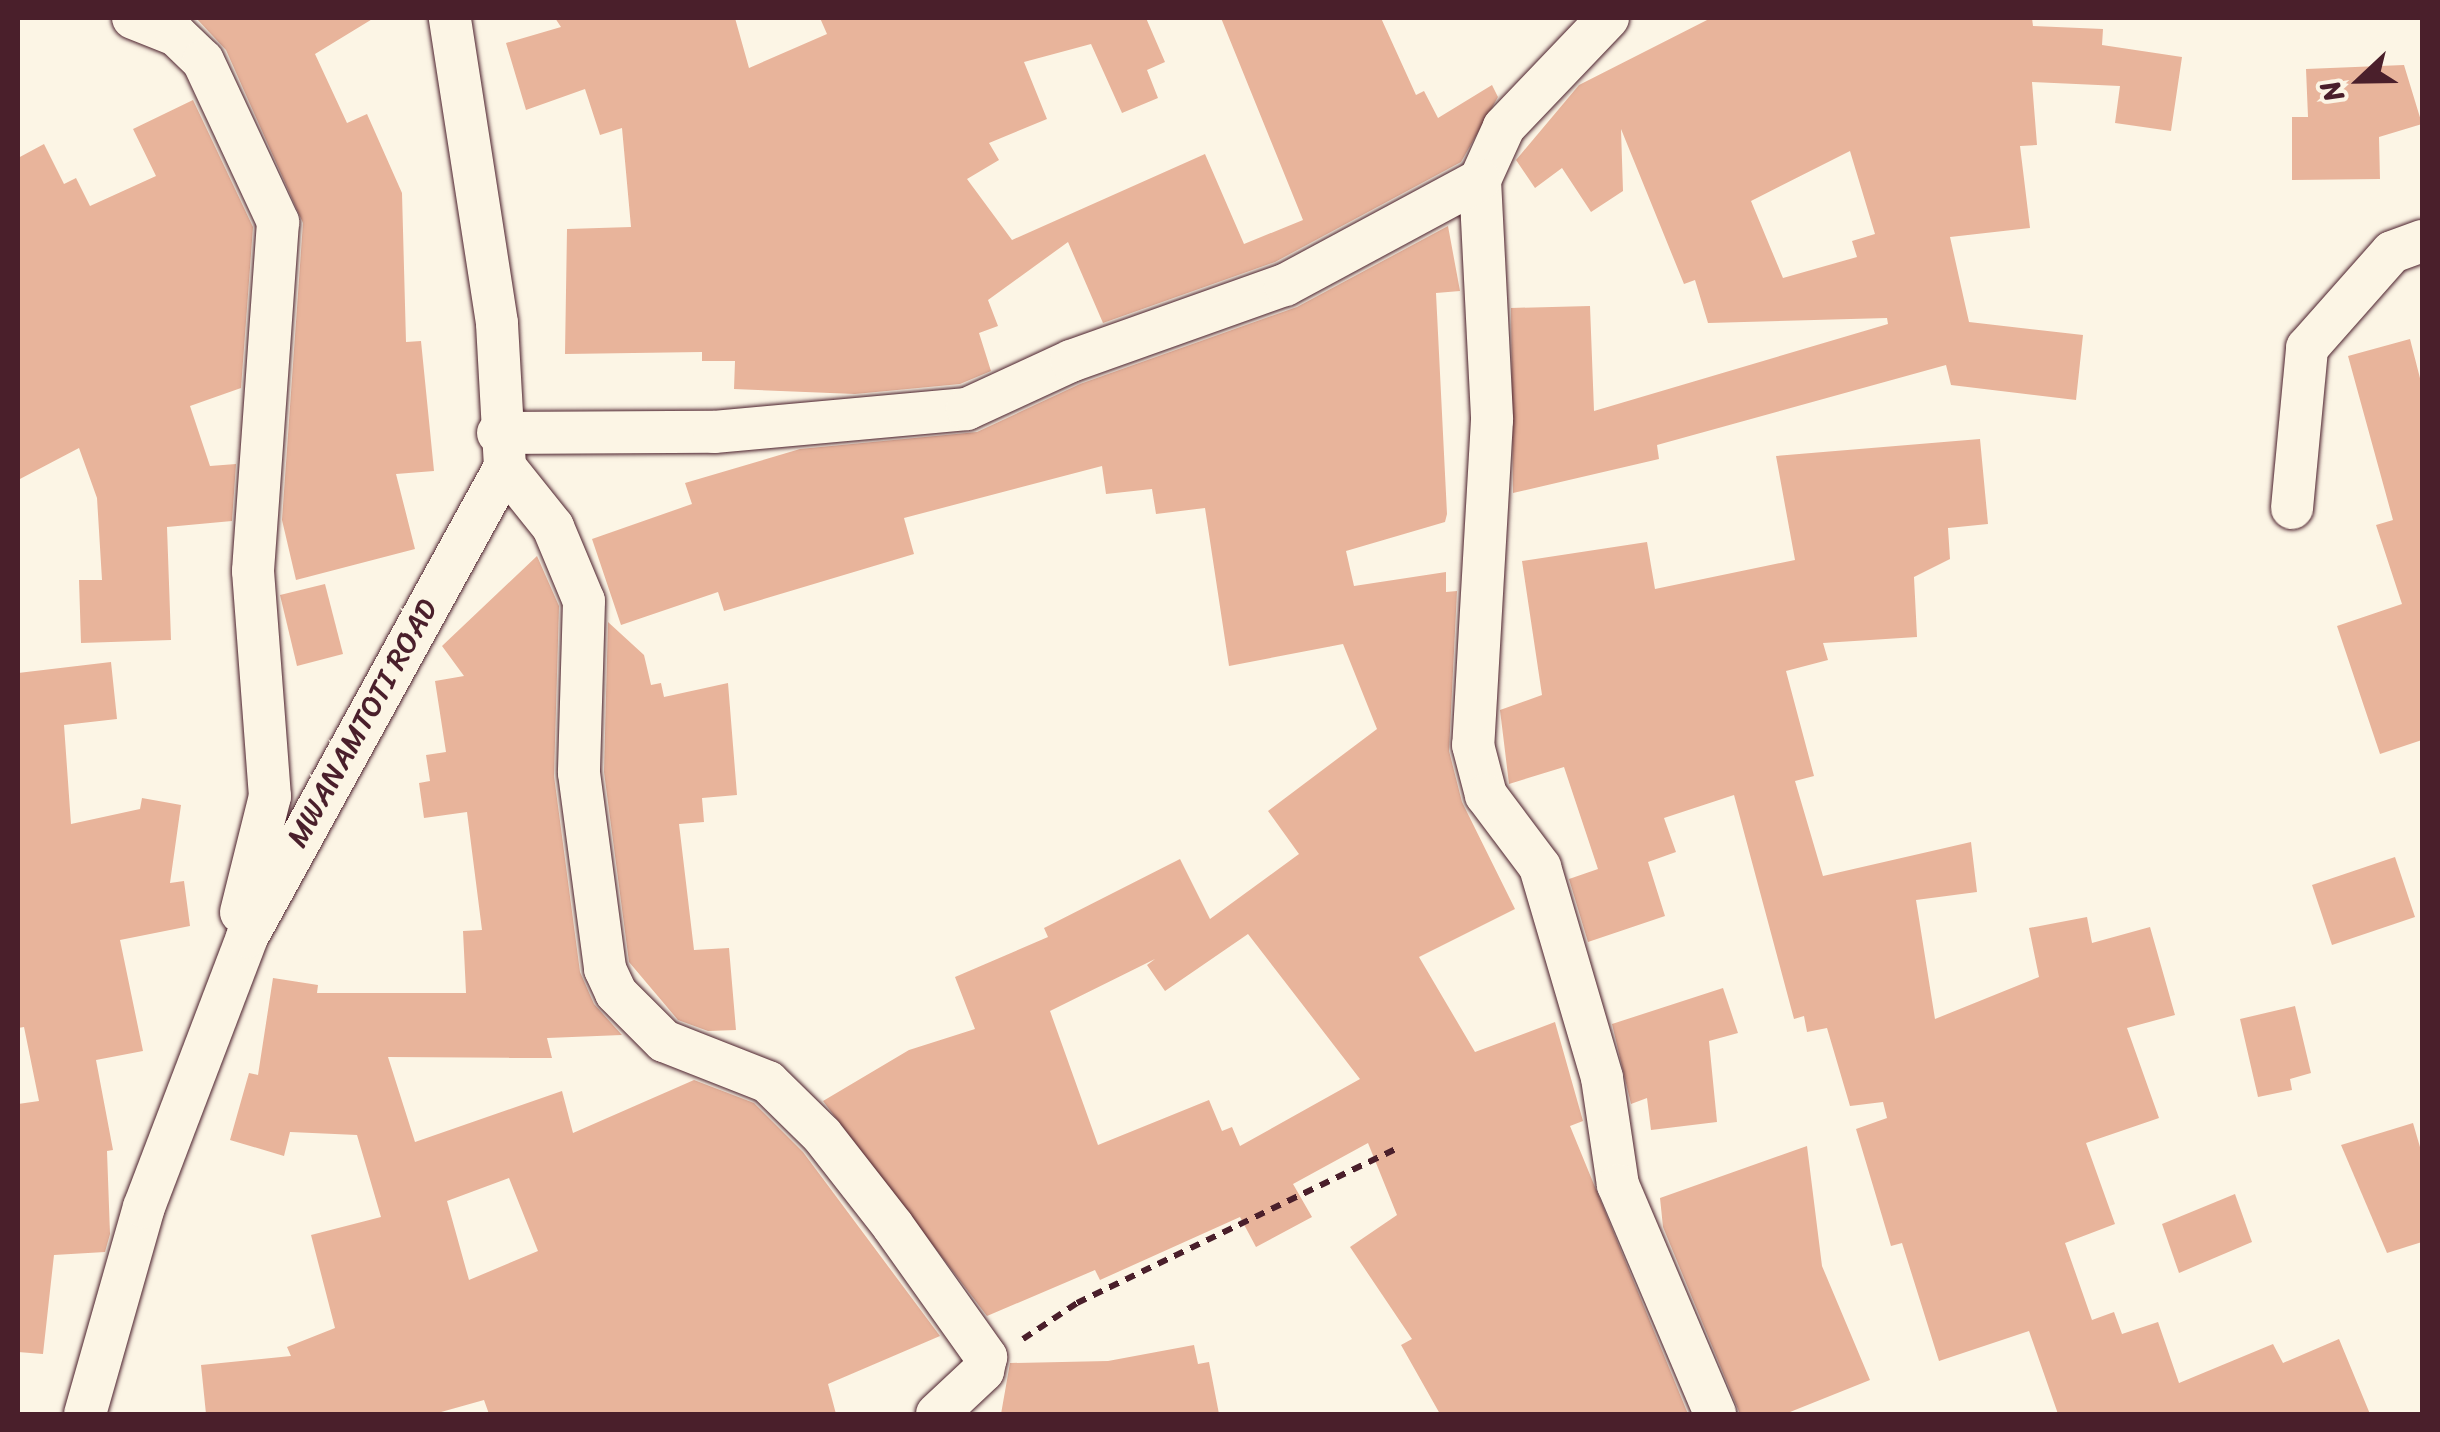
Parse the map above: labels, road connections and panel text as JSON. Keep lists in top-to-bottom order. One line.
{"streets":{"street":["MWANAMTOTI ROAD"]},"north":"left"}
